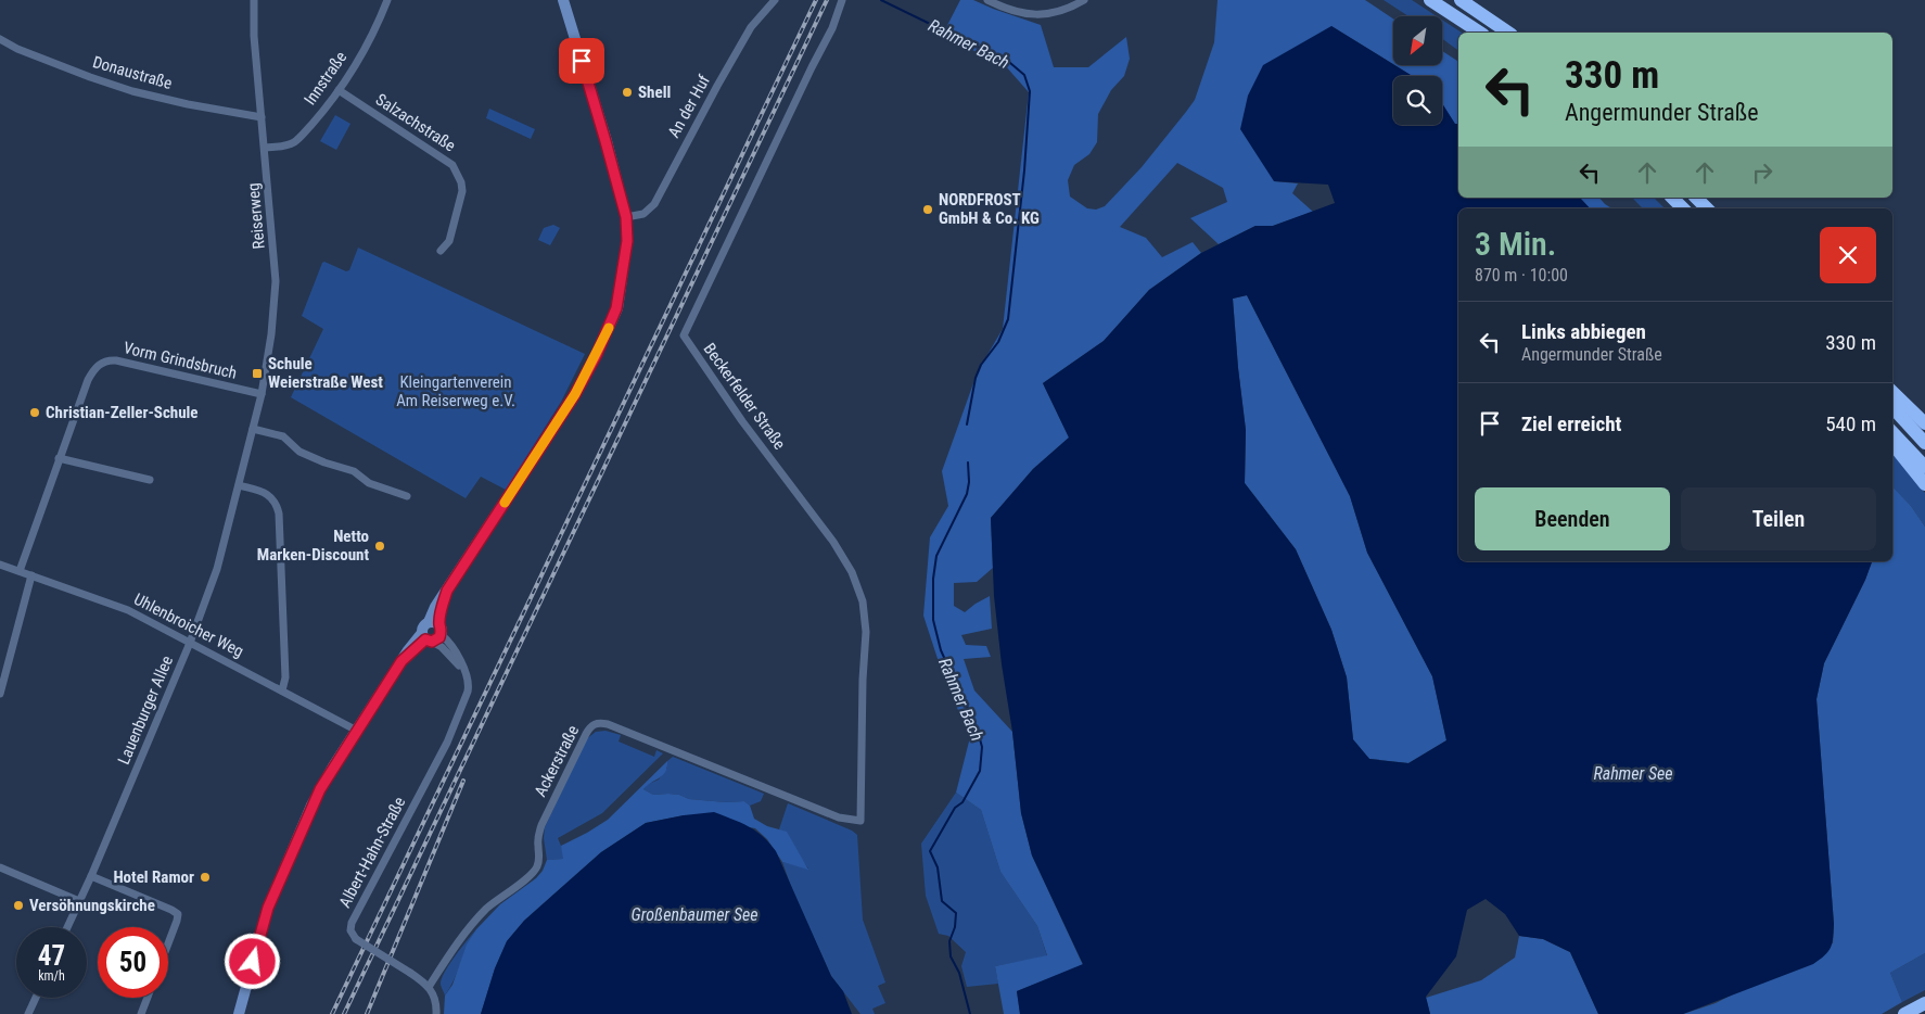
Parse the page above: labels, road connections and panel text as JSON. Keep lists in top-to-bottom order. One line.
{"streets":{"street":["Donaustraße","Innstraße","An der Huf","Salzachstraße","Reiserweg","Vorm Grindsbruch","Beckerfelder Straße","Uhlenbroicher Weg","Lauenburger Allee","Ackerstraße","Albert-Hahn-Straße"]},"crossings":[["Donaustraße","Reiserweg"],["Innstraße","Salzachstraße"],["Innstraße","Reiserweg"],["Reiserweg","Vorm Grindsbruch"],["Reiserweg","Lauenburger Allee"],["Vorm Grindsbruch","Uhlenbroicher Weg"],["Beckerfelder Straße","Ackerstraße"],["Uhlenbroicher Weg","Lauenburger Allee"],["Ackerstraße","Albert-Hahn-Straße"]],"water":["Rahmer Bach","Rahmer See","Großenbaumer See"],"parks":["Kleingartenverein Am Reiserweg e.V."],"places":{"other":["Shell","NORDFROST GmbH & Co. KG","Christian-Zeller-Schule","Netto Marken-Discount","Hotel Ramor","Versöhnungskirche"],"transit":["Schule Weierstraße West"]},"north":"bottom left","page":{"turn":["330 m","Angermunder Straße"],"heading":["3 Min.","870 m · 10:00"],"list":[{"name":"Links abbiegen","note":"Angermunder Straße","value":"330 m"},{"name":"Ziel erreicht","value":"540 m"}],"buttons":["Beenden","Teilen"],"speed":"47 km/h","limit":"50"}}
